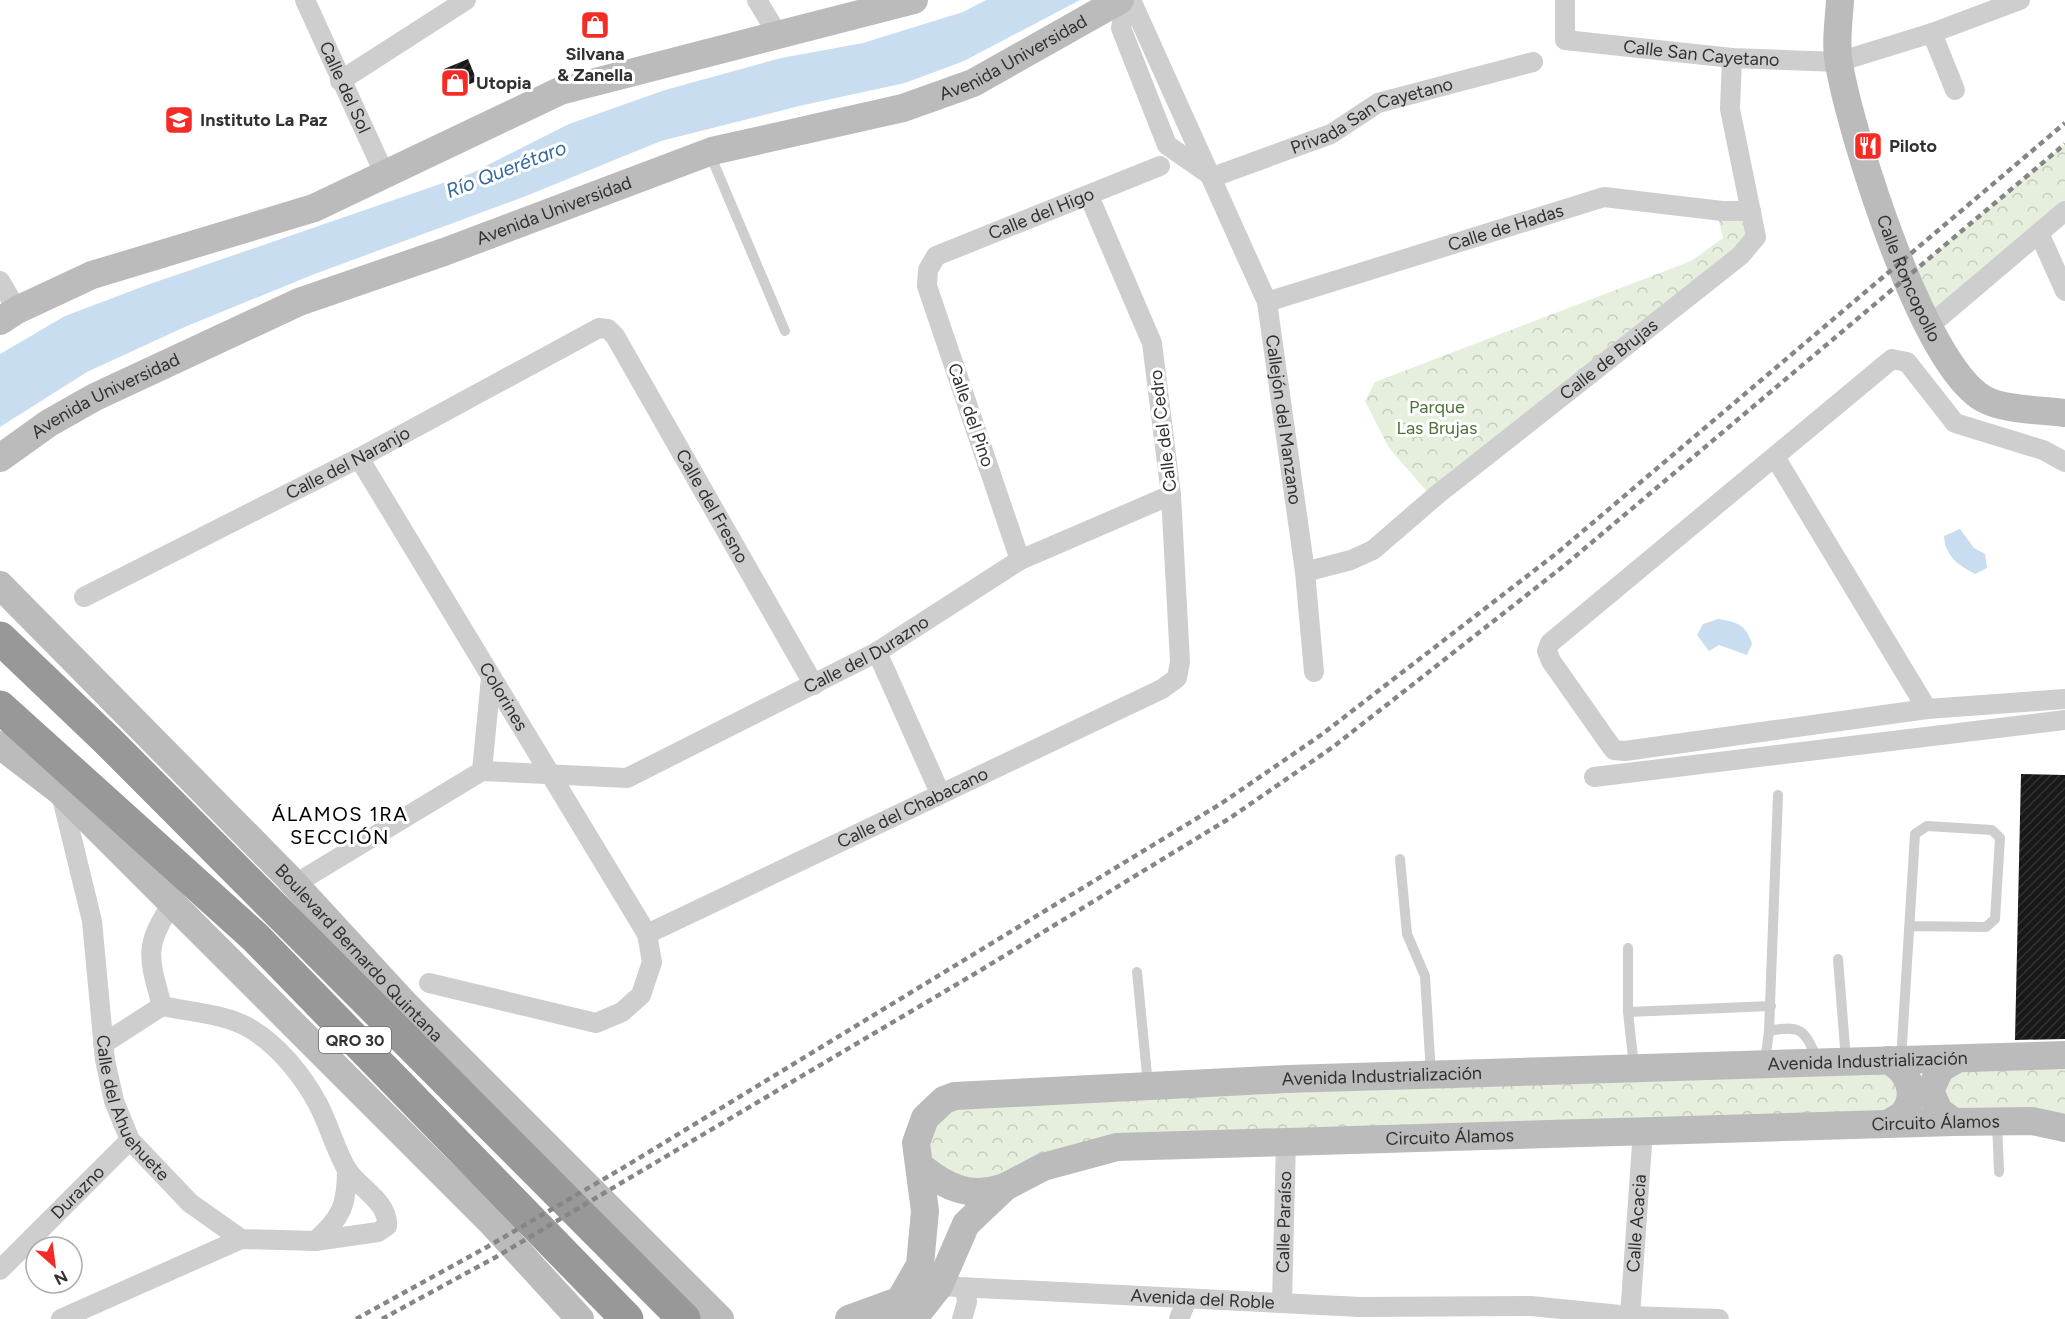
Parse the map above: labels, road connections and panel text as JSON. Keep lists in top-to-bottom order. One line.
{"streets":{"highway":["Boulevard Bernardo Quintana","QRO 30"],"main road":["Avenida Universidad","Calle Roncopollo","Avenida Industrialización","Circuito Álamos"],"street":["Calle San Cayetano","Calle del Sol","Privada San Cayetano","Calle del Higo","Calle de Hadas","Calle de Brujas","Calle del Pino","Callejón del Manzano","Calle del Cedro","Calle del Naranjo","Calle del Fresno","Calle del Durazno","Colorines","Calle del Chabacano","Calle del Ahuehuete","Durazno","Calle Paraíso","Calle Acacia","Avenida del Roble"]},"crossings":[["Calle San Cayetano","Calle Roncopollo"],["Calle San Cayetano","Calle de Brujas"],["Privada San Cayetano","Callejón del Manzano"],["Calle del Higo","Calle del Pino"],["Calle del Higo","Calle del Cedro"],["Calle de Hadas","Calle de Brujas"],["Calle de Hadas","Callejón del Manzano"],["Calle de Brujas","Callejón del Manzano"],["Calle del Pino","Calle del Durazno"],["Calle del Cedro","Calle del Durazno"],["Calle del Cedro","Calle del Chabacano"],["Calle del Naranjo","Calle del Fresno"],["Calle del Naranjo","Colorines"],["Calle del Fresno","Calle del Durazno"],["Calle del Durazno","Colorines"],["Colorines","Calle del Chabacano"],["QRO 30","Calle del Ahuehuete"],["Avenida Industrialización","Circuito Álamos"],["Calle del Ahuehuete","Durazno"],["Circuito Álamos","Calle Paraíso"],["Circuito Álamos","Calle Acacia"],["Circuito Álamos","Avenida del Roble"],["Calle Paraíso","Avenida del Roble"],["Calle Acacia","Avenida del Roble"]],"districts":["ÁLAMOS 1RA SECCIÓN"],"water":["Río Querétaro"],"parks":["Parque Las Brujas"],"places":{"shop":["Silvana & Zanella","Utopia"],"school or university":["Instituto La Paz"],"restaurant":["Piloto"]},"north":"bottom right"}
